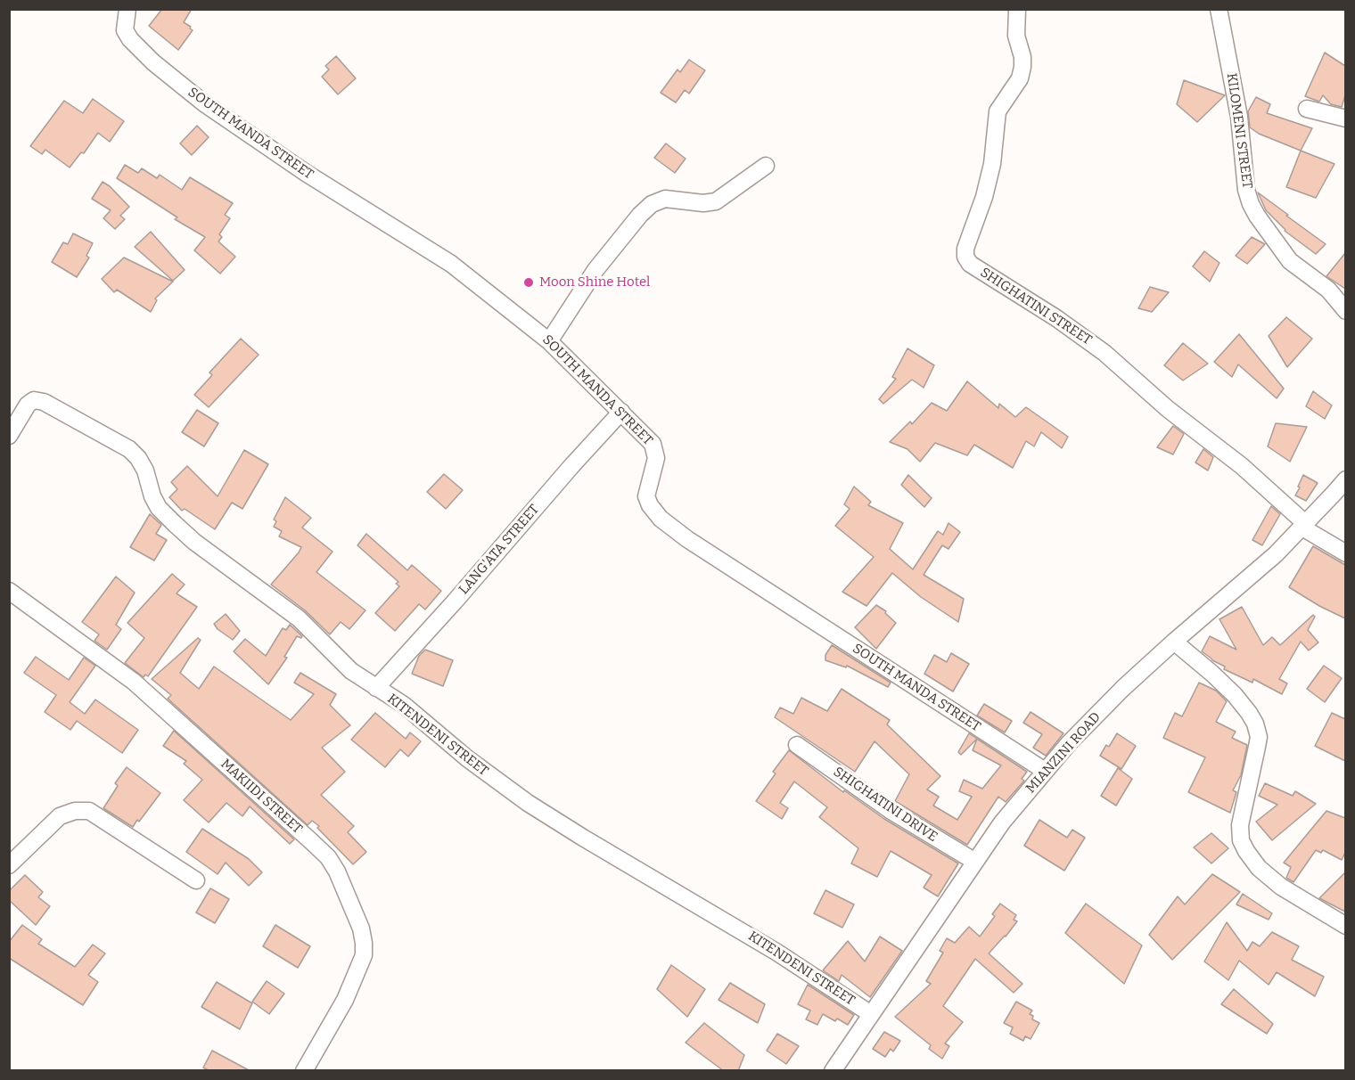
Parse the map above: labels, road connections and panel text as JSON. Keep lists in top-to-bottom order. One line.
{"streets":{"street":["KILOMENI STREET","SOUTH MANDA STREET","SHIGHATINI STREET","LANG'ATA STREET","KITENDENI STREET","MIANZINI ROAD","MAKIIDI STREET","SHIGHATINI DRIVE"]},"crossings":[["SOUTH MANDA STREET","LANG'ATA STREET"],["SOUTH MANDA STREET","MIANZINI ROAD"],["SHIGHATINI STREET","MIANZINI ROAD"],["LANG'ATA STREET","KITENDENI STREET"],["KITENDENI STREET","MIANZINI ROAD"],["MIANZINI ROAD","SHIGHATINI DRIVE"]],"places":["Moon Shine Hotel"]}
